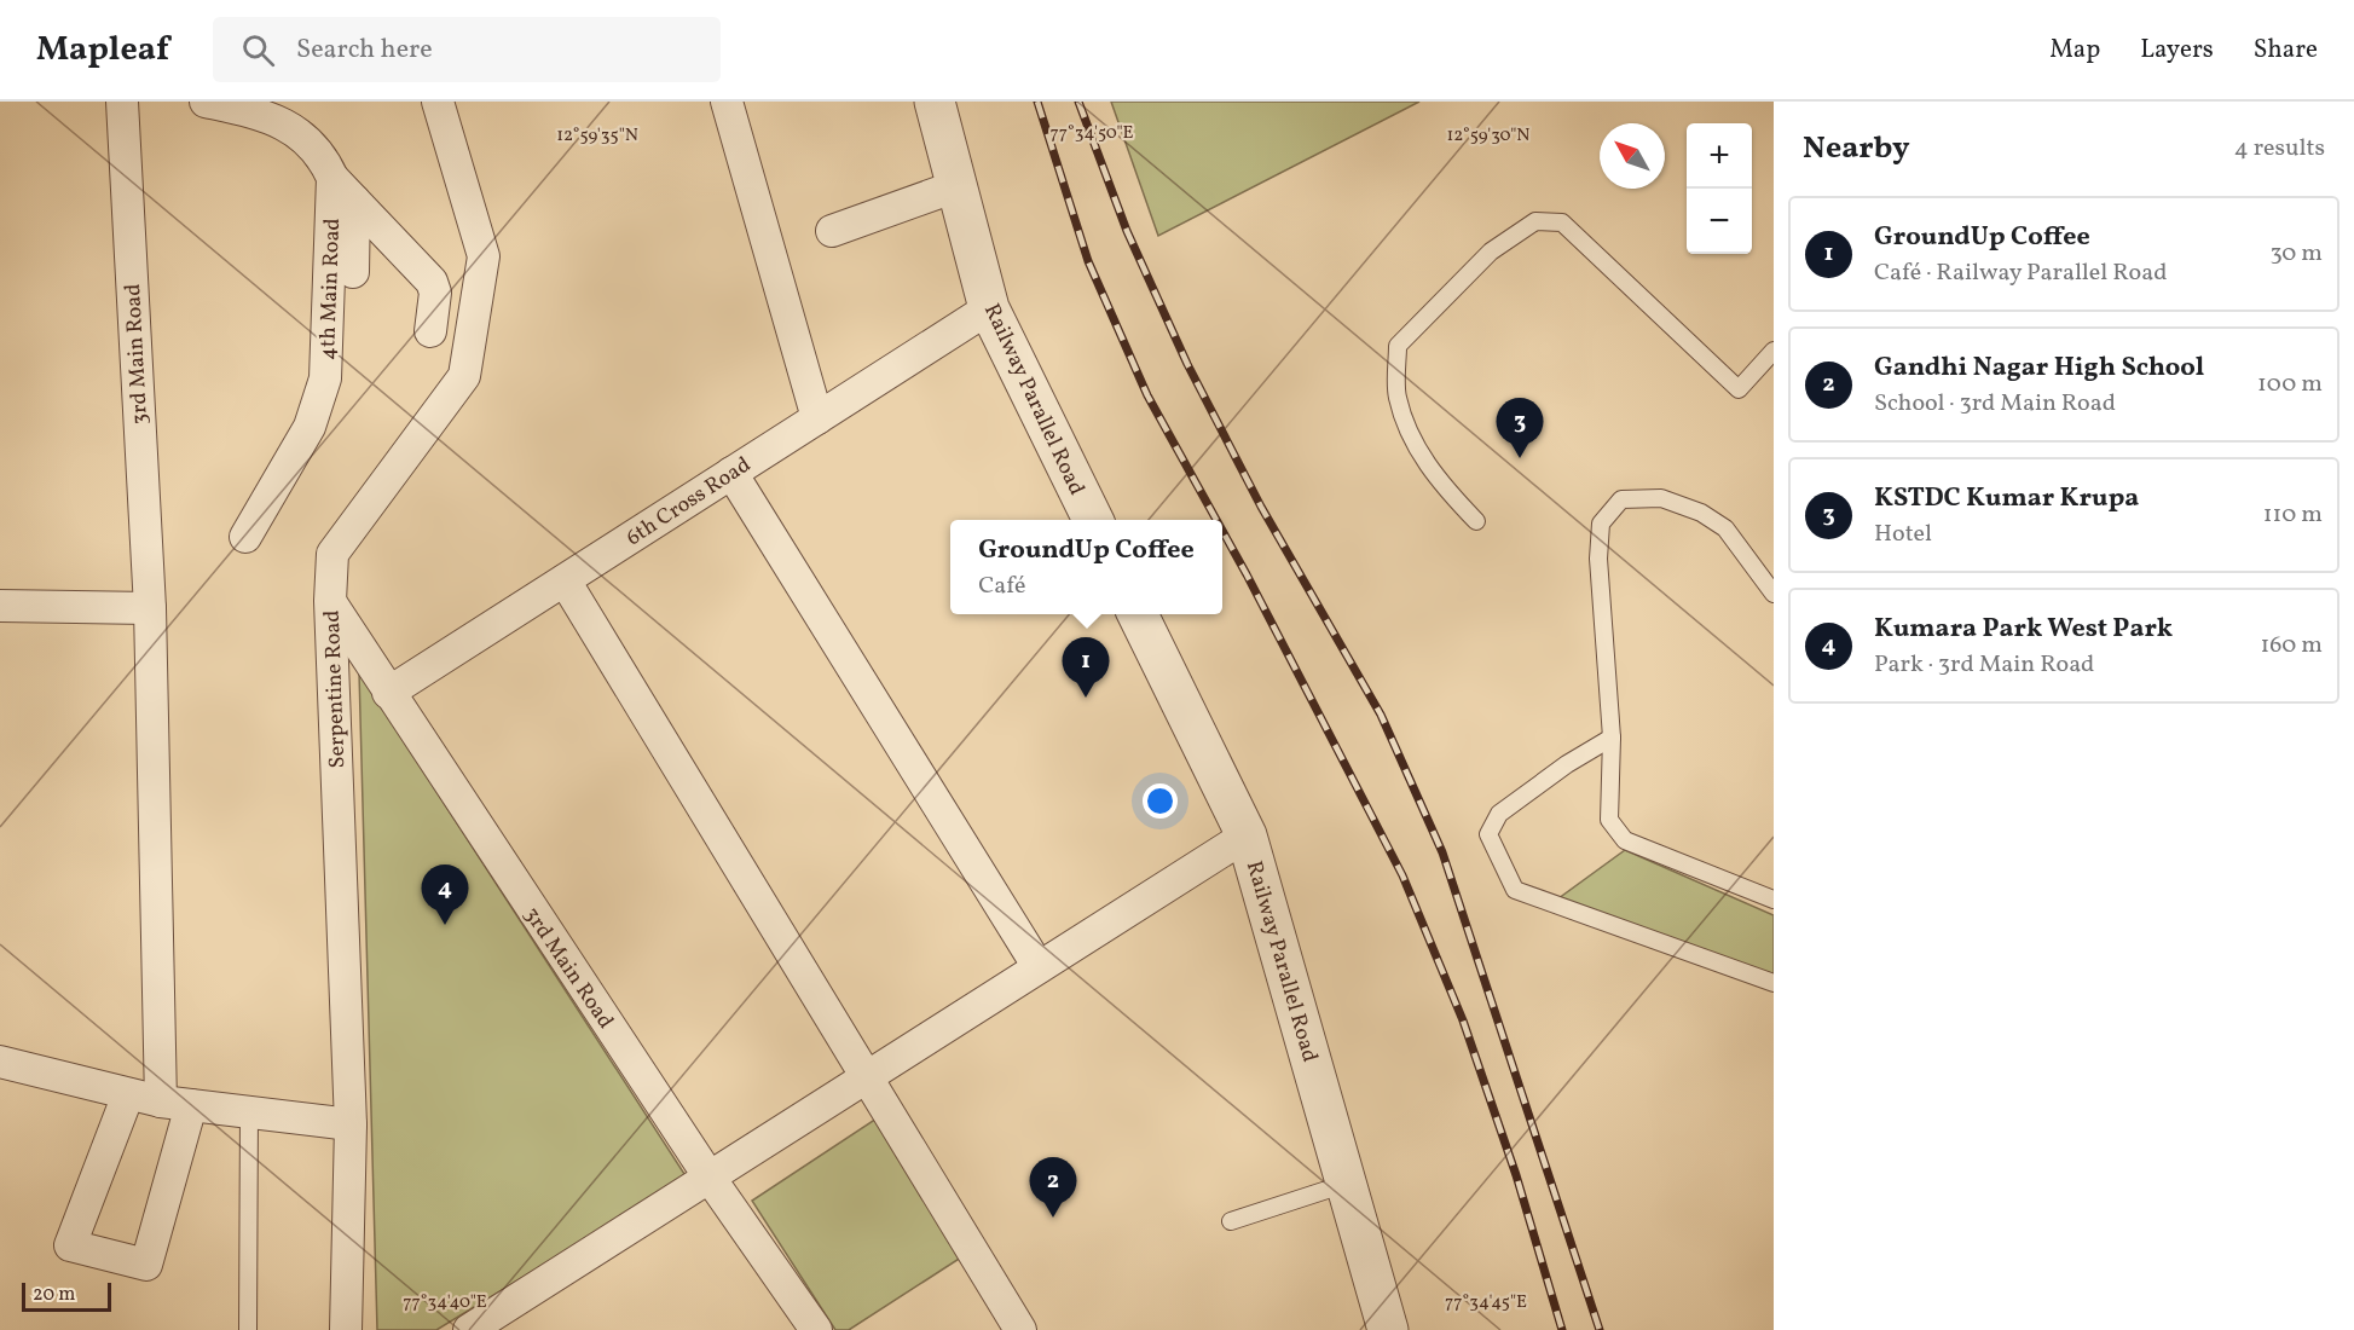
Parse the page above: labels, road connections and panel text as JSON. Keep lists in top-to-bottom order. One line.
{"streets":{"street":["4th Main Road","3rd Main Road","Railway Parallel Road","6th Cross Road","Serpentine Road"]},"crossings":[["3rd Main Road","6th Cross Road"],["3rd Main Road","Serpentine Road"],["Railway Parallel Road","6th Cross Road"]],"scale_bar":"20 m","north":"top left","page":{"header":"Mapleaf","search":"Search here","nav":["Map","Layers","Share"],"heading":["Nearby","4 results"],"map_buttons":["+","−"],"list":[{"mark":"1","name":"GroundUp Coffee","note":"Café · Railway Parallel Road","value":"30 m"},{"mark":"2","name":"Gandhi Nagar High School","note":"School · 3rd Main Road","value":"100 m"},{"mark":"3","name":"KSTDC Kumar Krupa","note":"Hotel","value":"110 m"},{"mark":"4","name":"Kumara Park West Park","note":"Park · 3rd Main Road","value":"160 m"}],"pins":["3","1","4","2"],"popup":["GroundUp Coffee","Café"],"scale":"20 m"},"coordinates":["77°34'50\"E","12°59'35\"N","12°59'30\"N","77°34'40\"E","77°34'45\"E"]}
